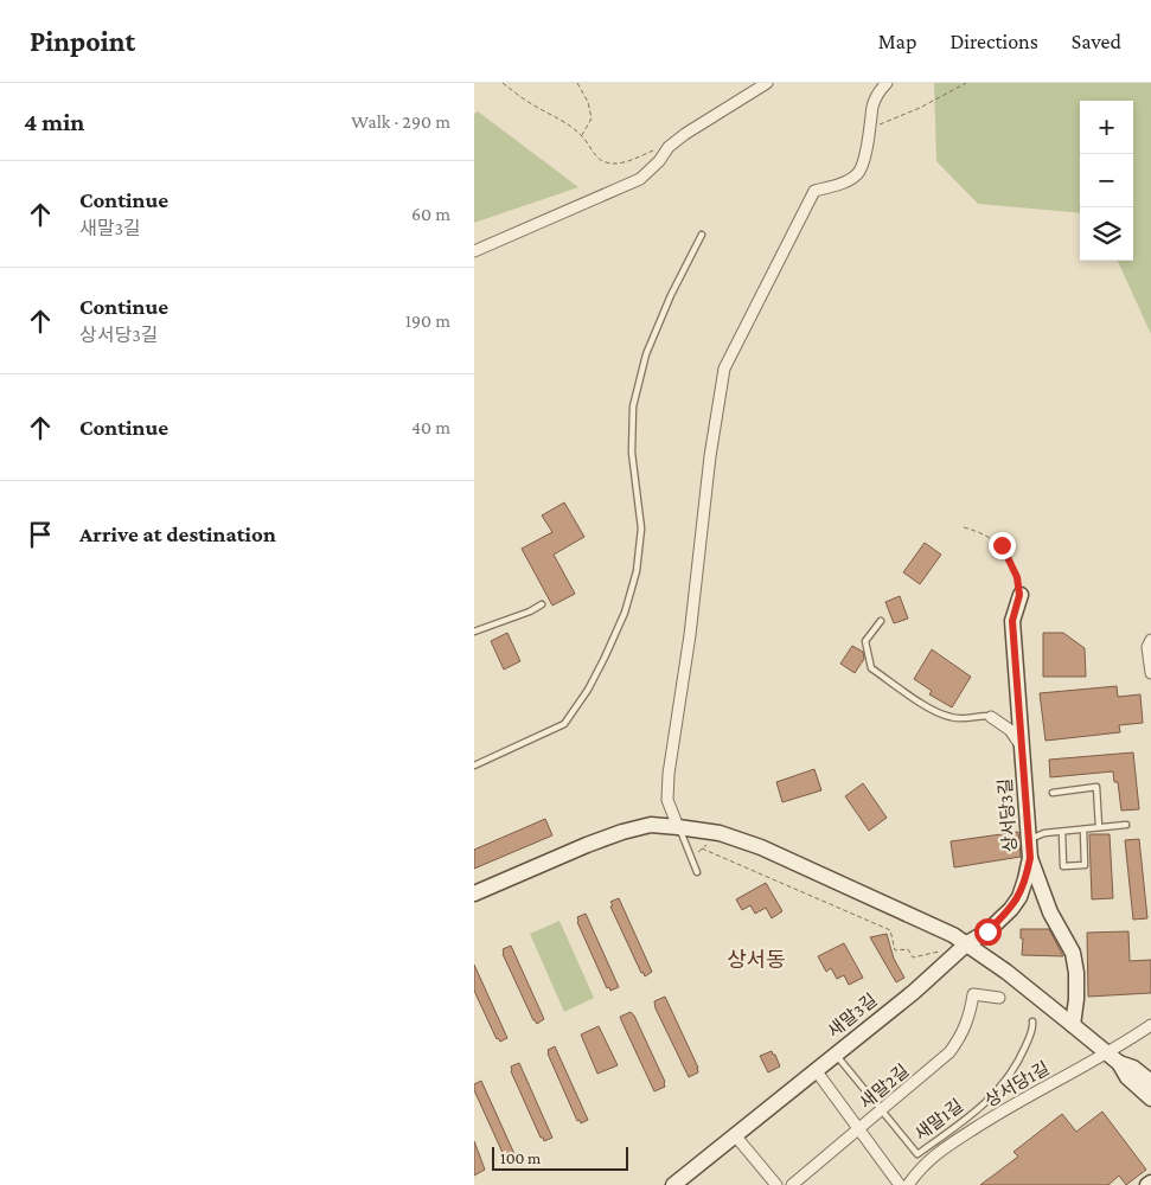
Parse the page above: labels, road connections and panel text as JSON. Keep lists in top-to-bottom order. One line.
{"streets":{"street":["상서당3길","새말3길","상서당1길","새말2길"],"lane":["새말1길"]},"crossings":[["상서당3길","새말3길"],["새말2길","새말1길"]],"districts":["상서동"],"scale_bar":"100 m","page":{"header":"Pinpoint","nav":["Map","Directions","Saved"],"heading":["4 min","Walk · 290 m"],"map_buttons":["+","−"],"list":[["Continue","새말3길","60 m"],["Continue","상서당3길","190 m"],["Continue","40 m"],"Arrive at destination"],"scale":"100 m"}}
